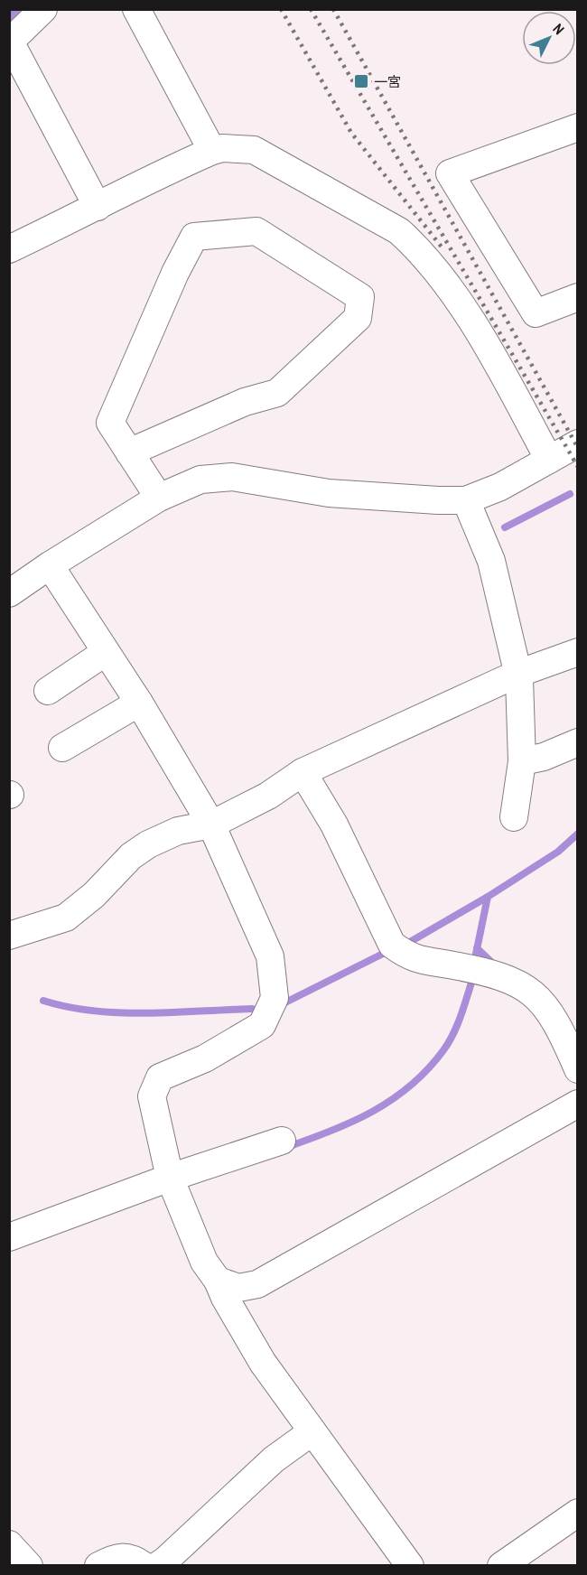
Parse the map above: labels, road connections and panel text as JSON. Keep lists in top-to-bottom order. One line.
{"places":{"transit":["一宮"]},"north":"top right"}
